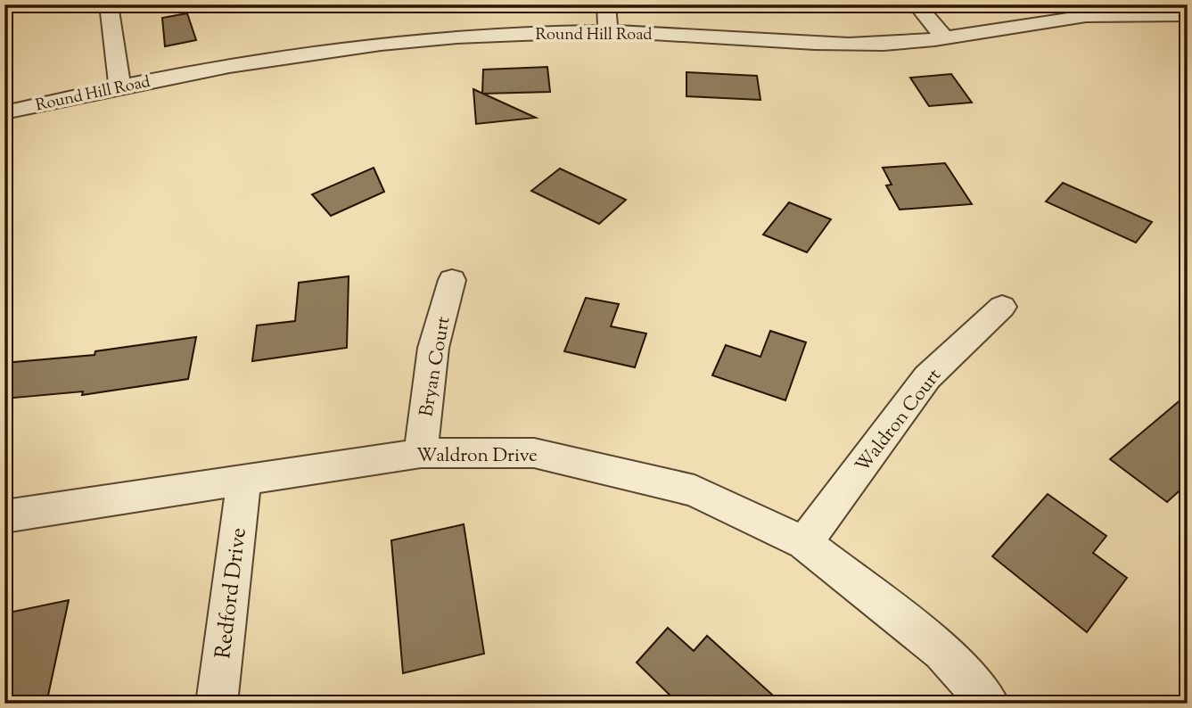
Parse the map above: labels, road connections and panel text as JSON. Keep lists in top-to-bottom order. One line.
{"streets":{"street":["Round Hill Road","Bryan Court","Waldron Court","Waldron Drive","Redford Drive"]},"crossings":[["Bryan Court","Waldron Drive"],["Waldron Court","Waldron Drive"],["Waldron Drive","Redford Drive"]]}
